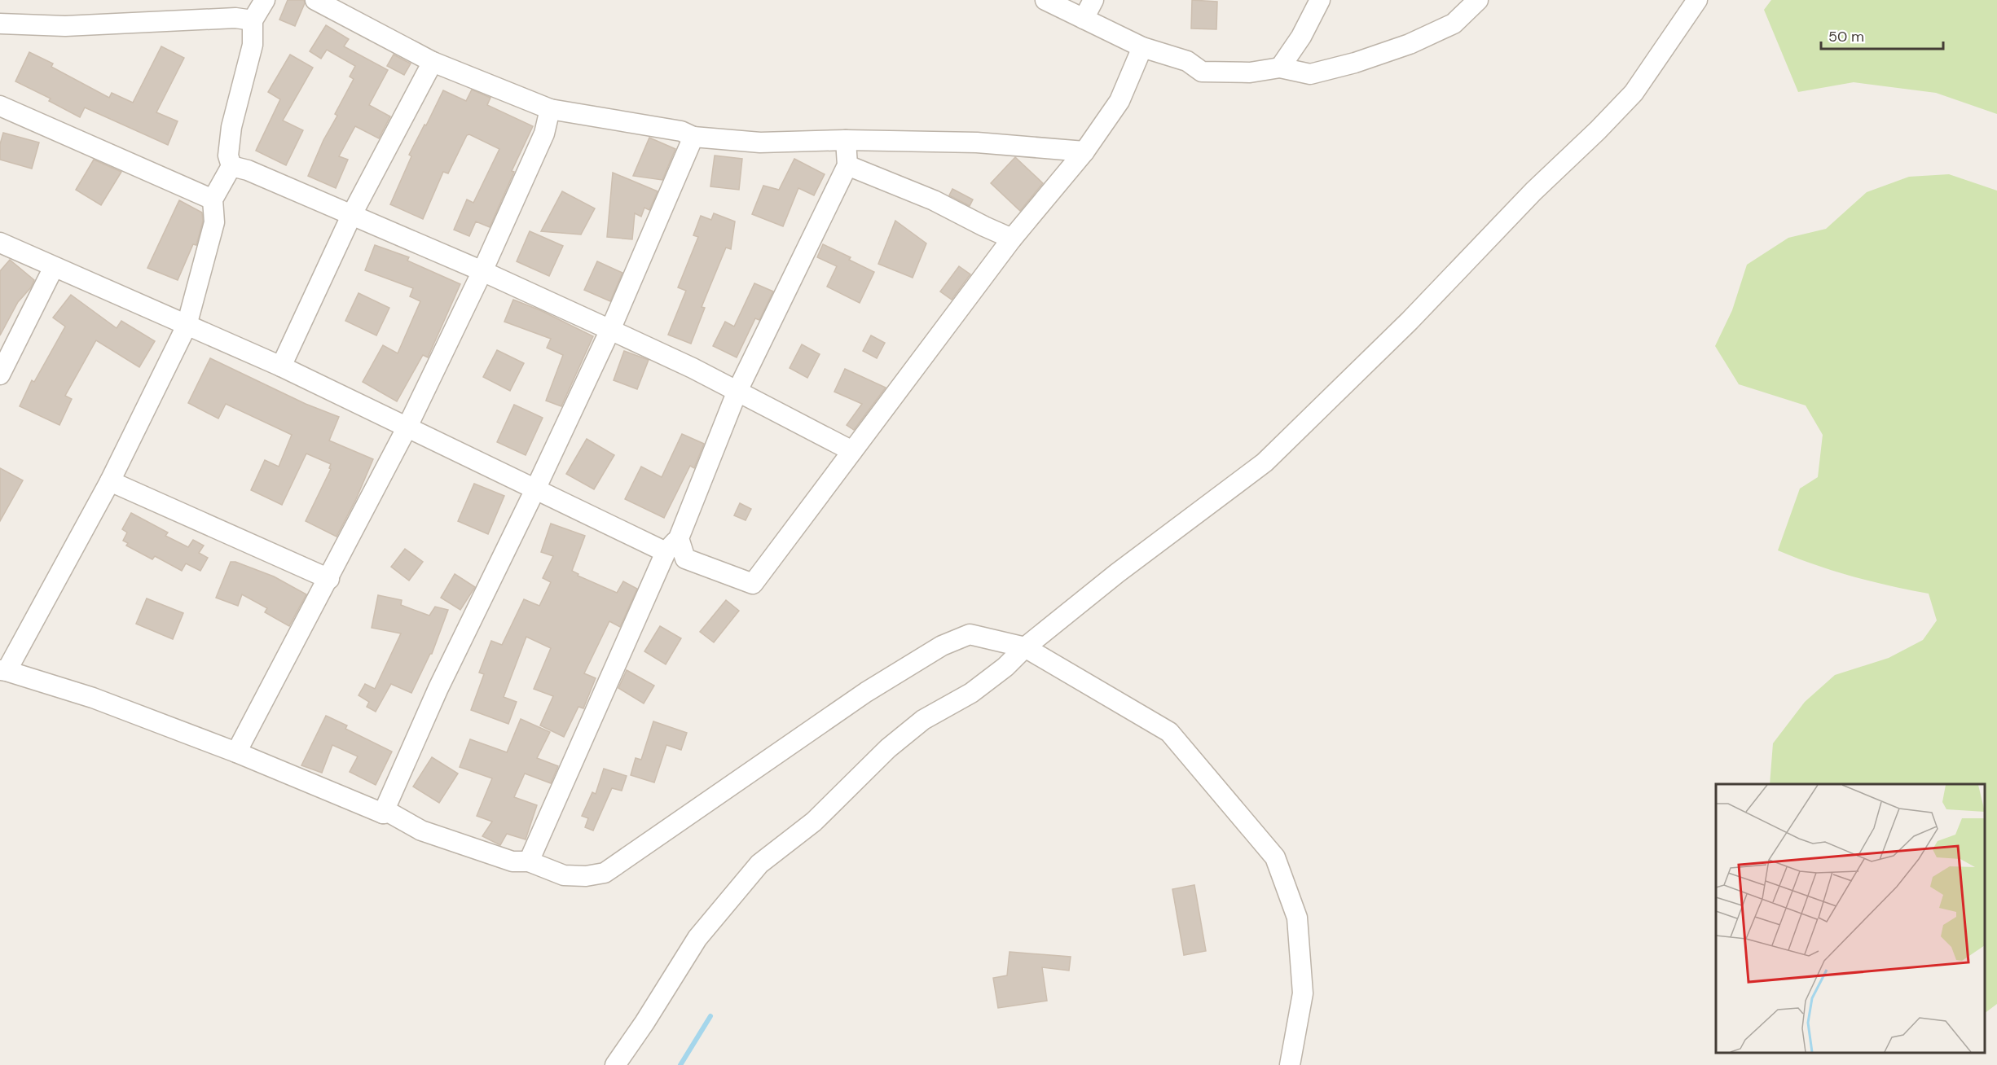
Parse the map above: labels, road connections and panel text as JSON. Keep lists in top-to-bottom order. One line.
{"scale_bar":"50 m"}
